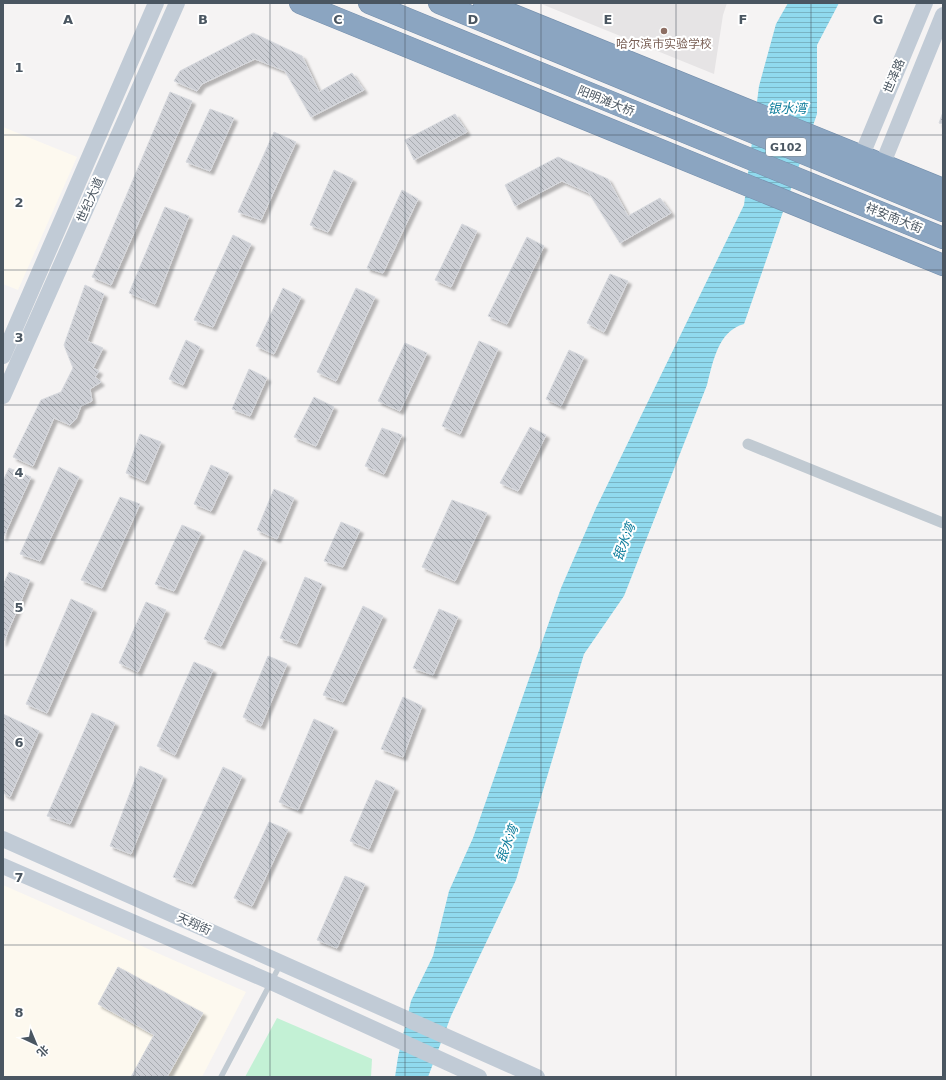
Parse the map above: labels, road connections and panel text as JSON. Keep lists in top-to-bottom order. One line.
{"streets":{"highway":["阳明滩大桥","G102","祥安南大街"],"main road":["世泽路","世纪大道","天翔街"]},"crossings":[["阳明滩大桥","祥安南大街"]],"water":["银水湾"],"places":["哈尔滨市实验学校"],"north":"bottom right","grid":{"columns":["A","B","C","D","E","F","G"],"rows":["1","2","3","4","5","6","7","8"]}}
